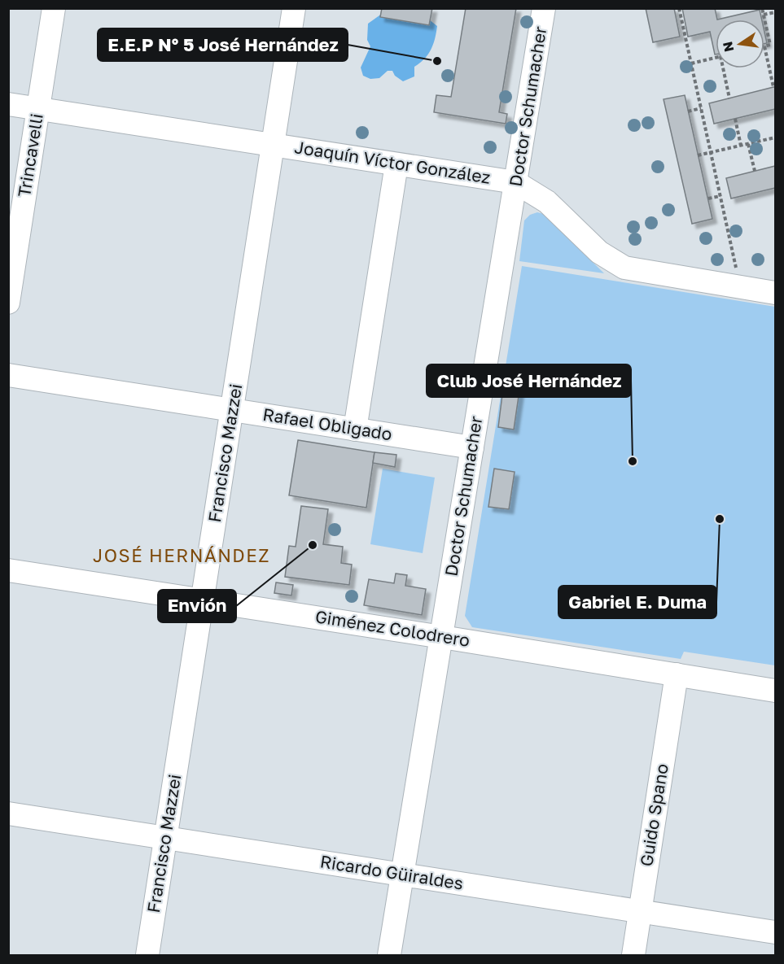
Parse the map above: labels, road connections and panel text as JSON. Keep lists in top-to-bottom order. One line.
{"streets":{"street":["Doctor Schumacher","Trincavelli","Joaquín Víctor González","Rafael Obligado","Francisco Mazzei","Giménez Colodrero","Guido Spano","Ricardo Güiraldes"]},"crossings":[["Doctor Schumacher","Joaquín Víctor González"],["Doctor Schumacher","Rafael Obligado"],["Doctor Schumacher","Giménez Colodrero"],["Doctor Schumacher","Ricardo Güiraldes"],["Trincavelli","Joaquín Víctor González"],["Joaquín Víctor González","Francisco Mazzei"],["Rafael Obligado","Francisco Mazzei"],["Francisco Mazzei","Giménez Colodrero"],["Francisco Mazzei","Ricardo Güiraldes"],["Giménez Colodrero","Guido Spano"],["Guido Spano","Ricardo Güiraldes"]],"districts":["JOSÉ HERNÁNDEZ"],"places":["E.E.P N° 5 José Hernández","Club José Hernández","Gabriel E. Duma","Envión"],"north":"left"}
